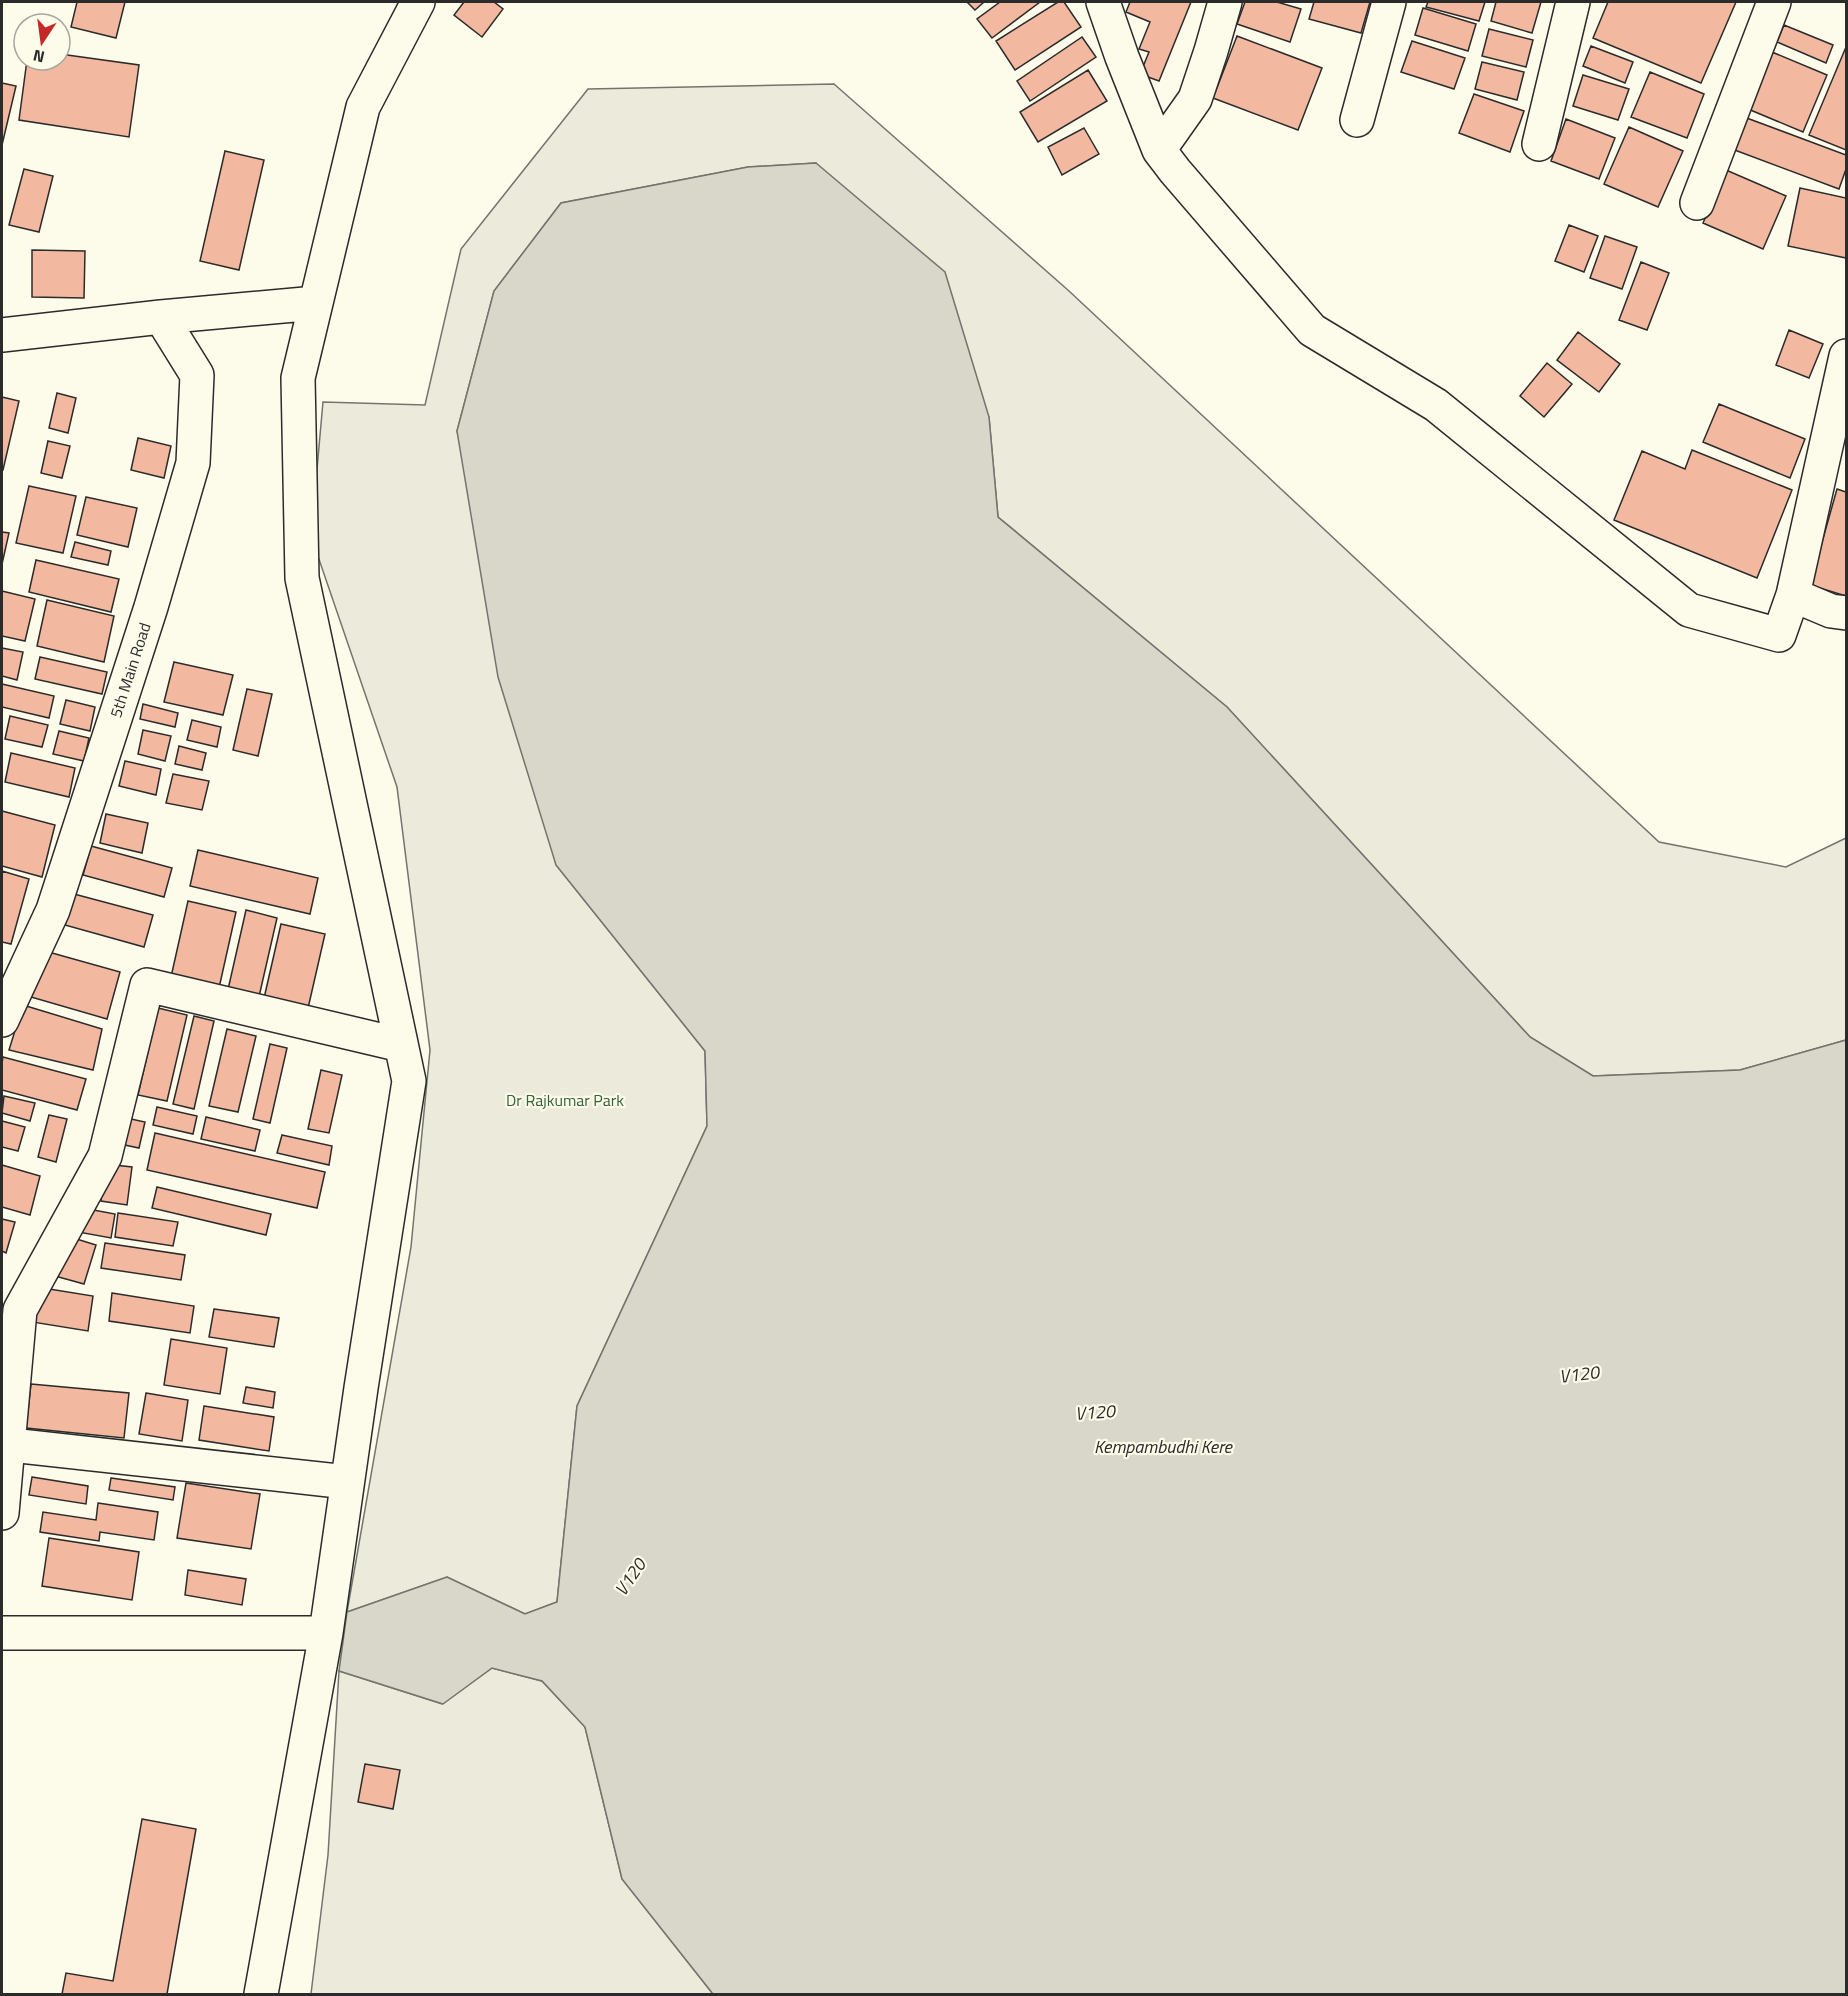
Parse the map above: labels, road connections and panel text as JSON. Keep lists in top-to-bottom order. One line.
{"streets":{"street":["5th Main Road"]},"water":["V120","Kempambudhi Kere"],"parks":["Dr Rajkumar Park"],"north":"bottom"}
